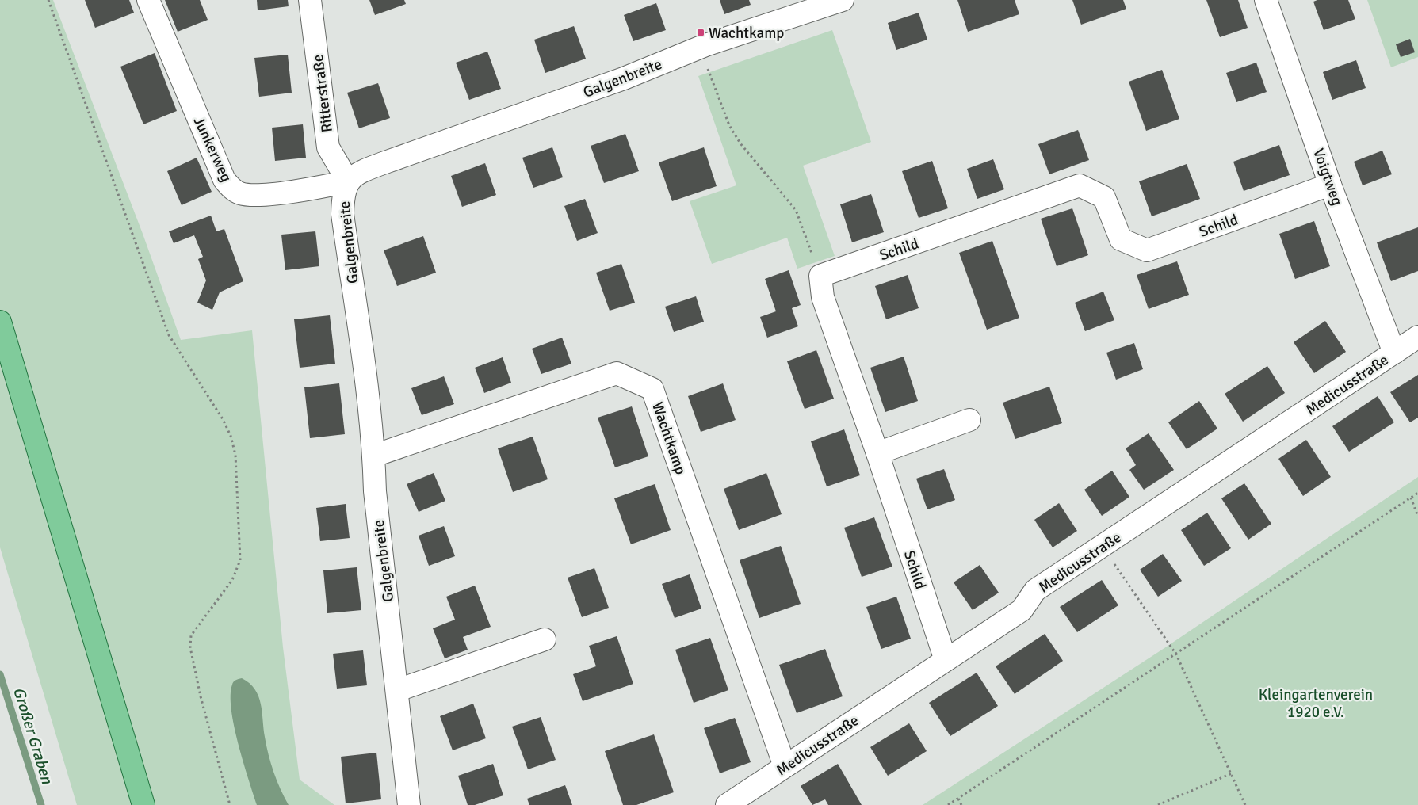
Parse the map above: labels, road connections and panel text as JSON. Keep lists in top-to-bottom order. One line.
{"streets":{"street":["Galgenbreite","Ritterstraße","Junkerweg","Voigtweg","Schild","Medicusstraße","Wachtkamp"]},"crossings":[["Galgenbreite","Ritterstraße"],["Galgenbreite","Junkerweg"],["Galgenbreite","Wachtkamp"],["Ritterstraße","Junkerweg"],["Voigtweg","Schild"],["Voigtweg","Medicusstraße"],["Schild","Medicusstraße"],["Medicusstraße","Wachtkamp"]],"water":["Großer Graben"],"parks":["Kleingartenverein 1920 e.V."],"places":{"transit":["Wachtkamp"]}}
